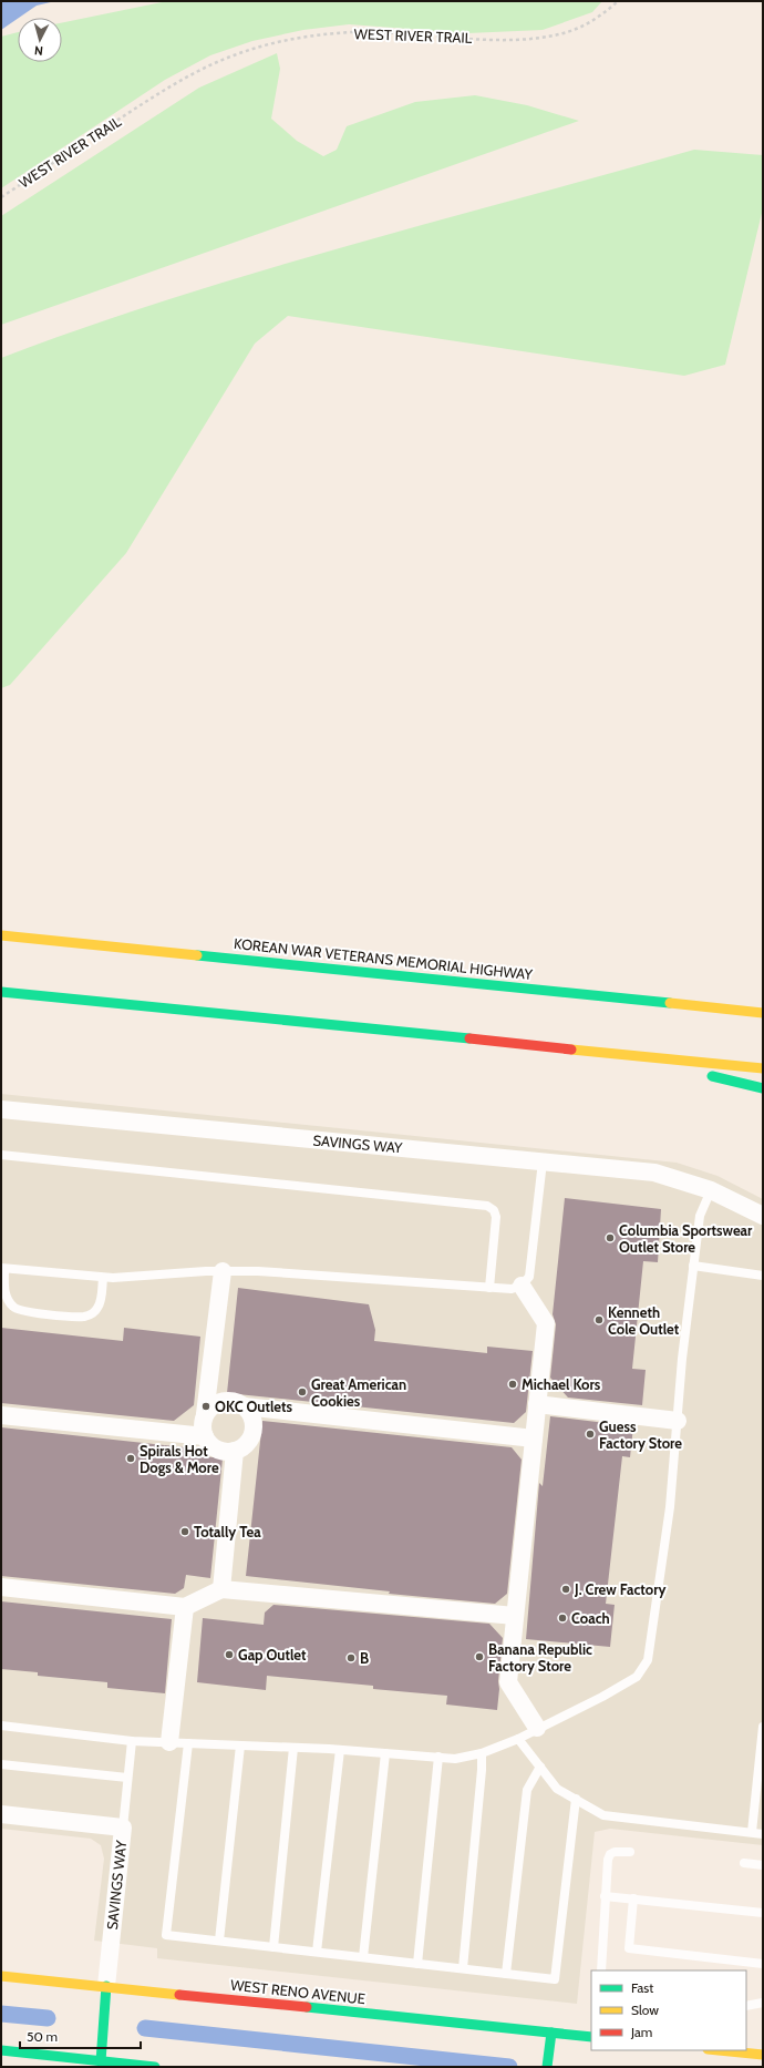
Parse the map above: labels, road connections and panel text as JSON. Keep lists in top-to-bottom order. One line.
{"streets":{"main road":["KOREAN WAR VETERANS MEMORIAL HIGHWAY","WEST RENO AVENUE"],"street":["SAVINGS WAY"],"path":["WEST RIVER TRAIL"]},"crossings":[["SAVINGS WAY","WEST RENO AVENUE"]],"places":["Columbia Sportswear Outlet Store","Kenneth Cole Outlet","Michael Kors","Great American Cookies","OKC Outlets","Guess Factory Store","Spirals Hot Dogs & More","Totally Tea","J. Crew Factory","Coach","Gap Outlet","Banana Republic Factory Store","B"],"legend":["Fast","Slow","Jam"],"scale_bar":"50 m","north":"bottom"}
